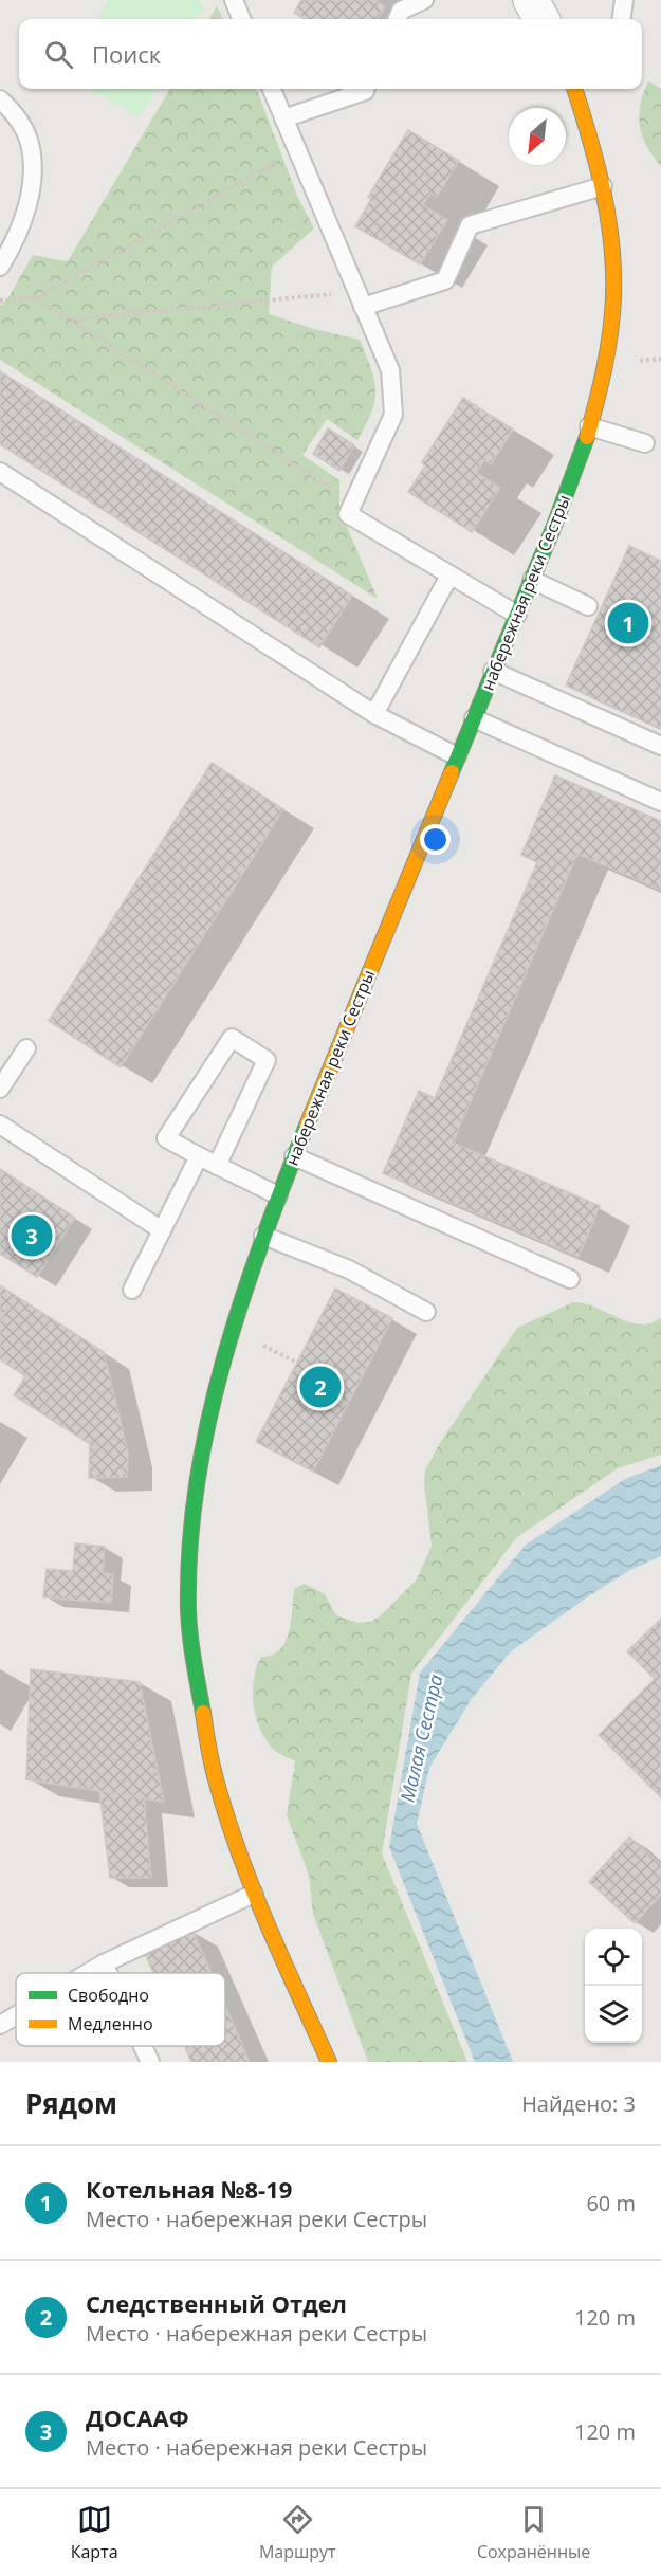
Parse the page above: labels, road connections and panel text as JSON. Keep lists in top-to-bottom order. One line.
{"streets":{"street":["набережная реки Сестры"]},"water":["Малая Сестра"],"legend":["Свободно","Медленно"],"north":"bottom left","page":{"search":"Поиск","pins":["1","3","2"],"heading":["Рядом","Найдено: 3"],"list":[{"mark":"1","name":"Котельная №8-19","note":"Место · набережная реки Сестры","value":"60 m"},{"mark":"2","name":"Следственный Отдел","note":"Место · набережная реки Сестры","value":"120 m"},{"mark":"3","name":"ДОСААФ","note":"Место · набережная реки Сестры","value":"120 m"}],"nav":["Карта","Маршрут","Сохранённые"]}}
